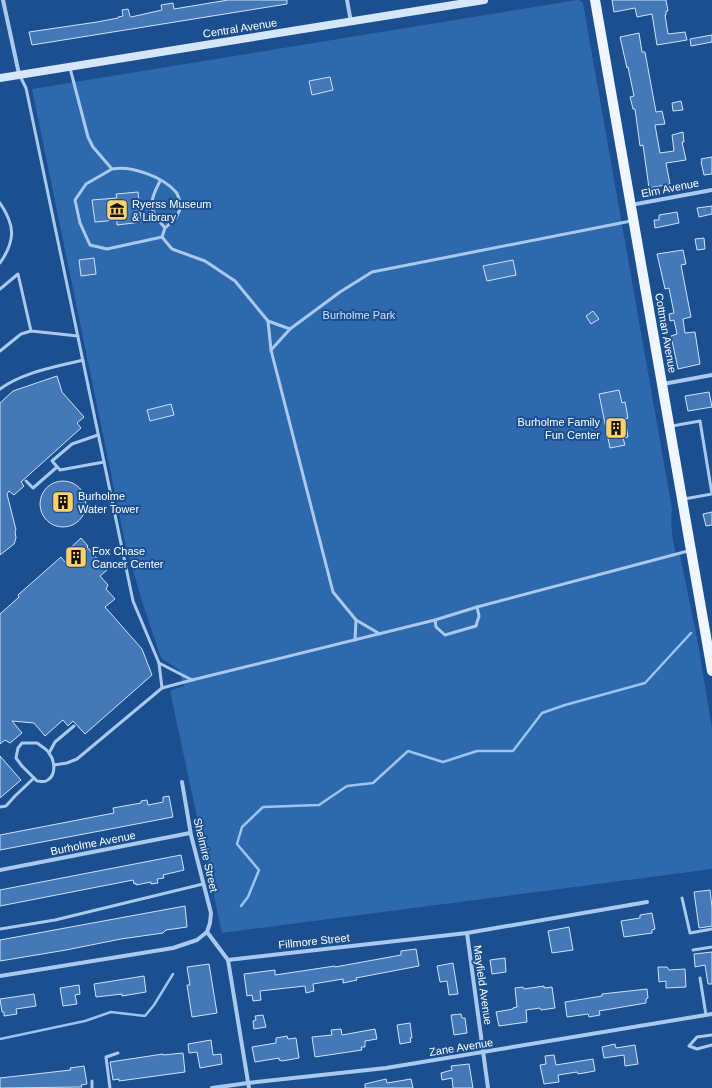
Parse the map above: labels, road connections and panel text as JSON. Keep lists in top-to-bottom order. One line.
{"streets":{"main road":["Central Avenue","Cottman Avenue"],"street":["Elm Avenue","Burholme Avenue","Shelmire Street","Fillmore Street","Mayfield Avenue","Zane Avenue"]},"crossings":[["Elm Avenue","Cottman Avenue"],["Burholme Avenue","Shelmire Street"],["Fillmore Street","Mayfield Avenue"],["Mayfield Avenue","Zane Avenue"]],"parks":["Burholme Park"],"places":{"museum":["Ryerss Museum & Library"],"building":["Burholme Family Fun Center","Burholme Water Tower","Fox Chase Cancer Center"]}}
